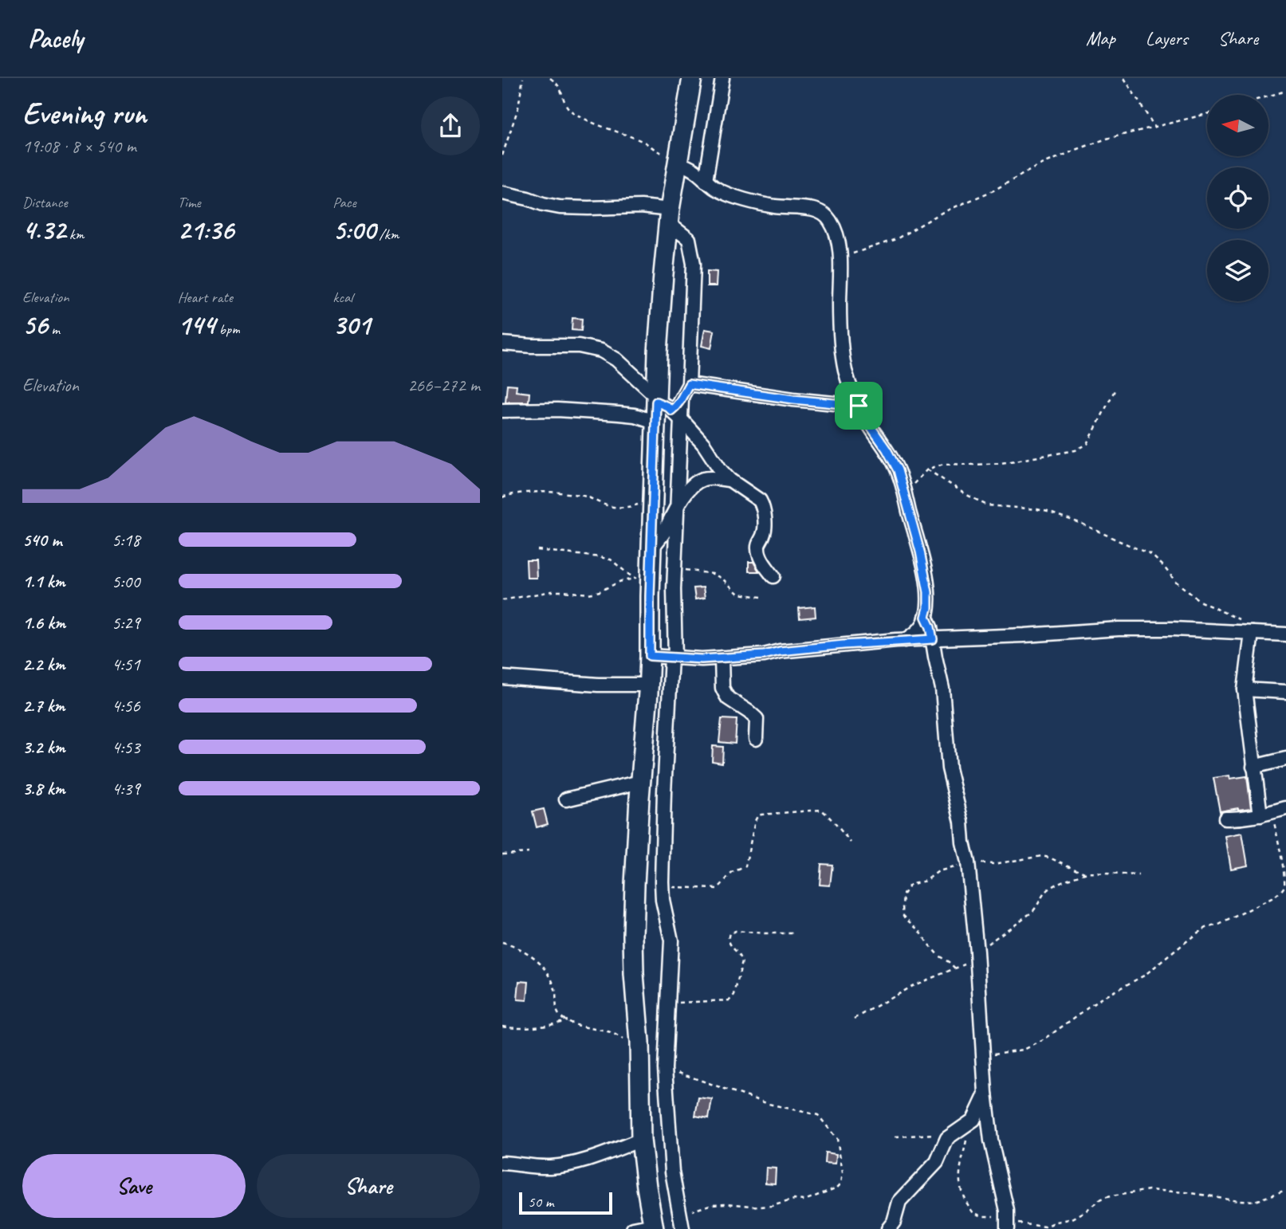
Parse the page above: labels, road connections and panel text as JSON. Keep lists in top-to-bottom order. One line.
{"scale_bar":"50 m","north":"left","page":{"header":"Pacely","nav":["Map","Layers","Share"],"heading":["Evening run","19:08 · 8 × 540 m"],"stats":[["Distance","4.32 km"],["Time","21:36"],["Pace","5:00 /km"],["Elevation","56 m"],["Heart rate","144 bpm"],["kcal","301"]],"chart":["Elevation","266–272 m"],"list":[{"name":"540 m","note":"5:18"},{"name":"1.1 km","note":"5:00"},{"name":"1.6 km","note":"5:29"},{"name":"2.2 km","note":"4:51"},{"name":"2.7 km","note":"4:56"},{"name":"3.2 km","note":"4:53"},{"name":"3.8 km","note":"4:39"}],"buttons":["Save","Share"],"scale":"50 m"}}
